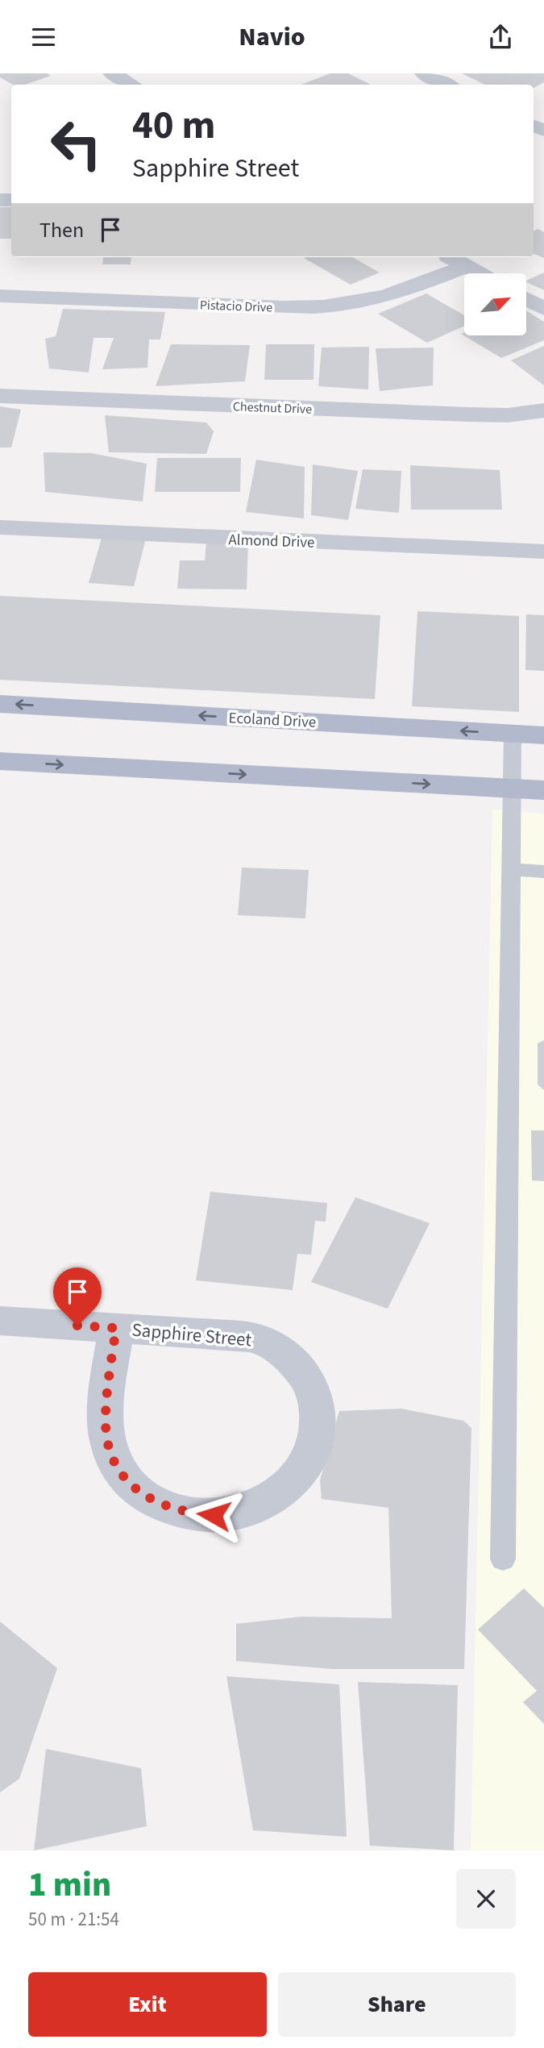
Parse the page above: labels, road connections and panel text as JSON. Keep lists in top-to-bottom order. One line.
{"streets":{"main road":["Ecoland Drive"],"street":["Pistacio Drive","Chestnut Drive","Almond Drive","Sapphire Street"]},"north":"top right","page":{"header":"Navio","turn":["40 m","Sapphire Street"],"then":"Then","heading":["1 min","50 m · 21:54"],"buttons":["Exit","Share"]}}
